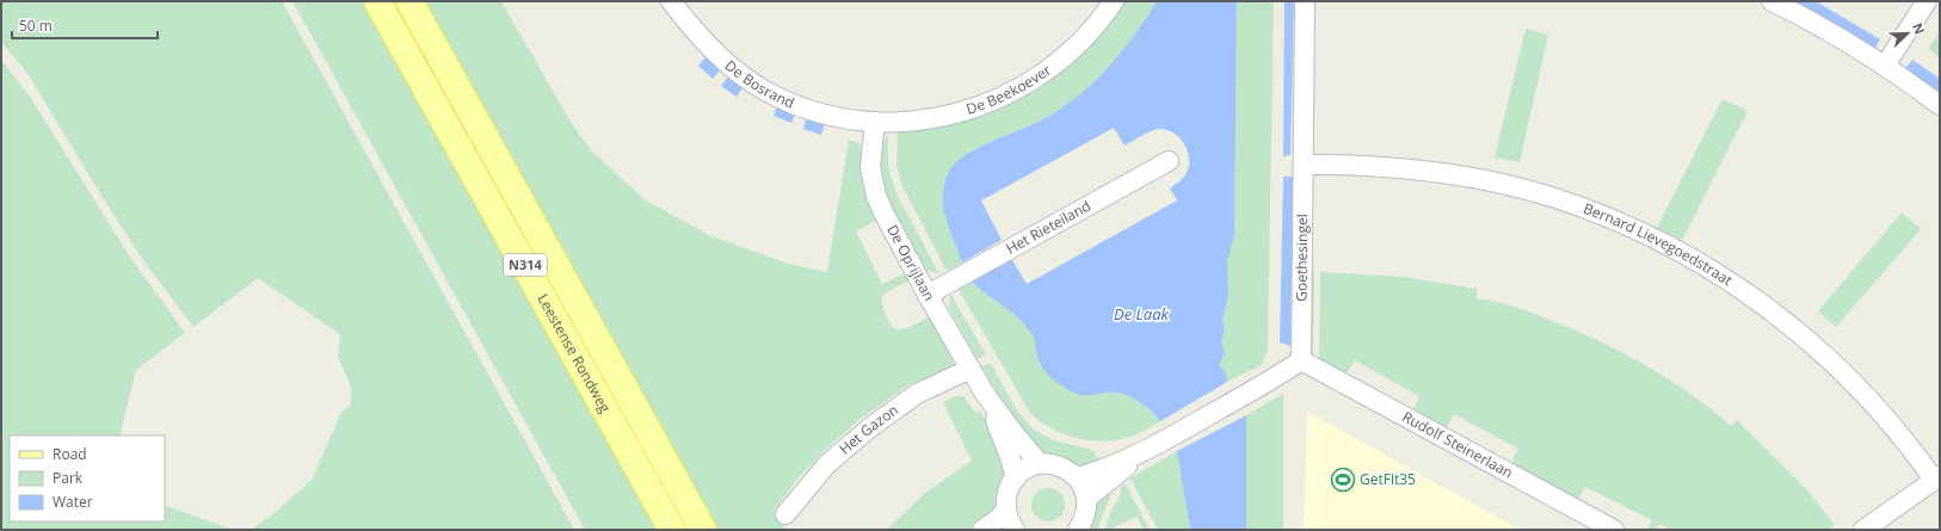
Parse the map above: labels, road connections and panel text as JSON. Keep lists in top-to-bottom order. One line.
{"streets":{"main road":["N314","Leestense Rondweg"],"street":["De Bosrand","De Beekoever","Het Rieteiland","Bernard Lievegoedstraat","Goethesingel","De Oprijlaan","Het Gazon","Rudolf Steinerlaan"]},"crossings":[["De Bosrand","De Beekoever"],["De Bosrand","De Oprijlaan"],["De Beekoever","De Oprijlaan"],["Het Rieteiland","De Oprijlaan"],["Bernard Lievegoedstraat","Goethesingel"],["Goethesingel","Rudolf Steinerlaan"],["De Oprijlaan","Het Gazon"]],"water":["De Laak"],"places":{"sports":["GetFit35"]},"legend":["Road","Park","Water"],"scale_bar":"50 m","north":"top right"}
